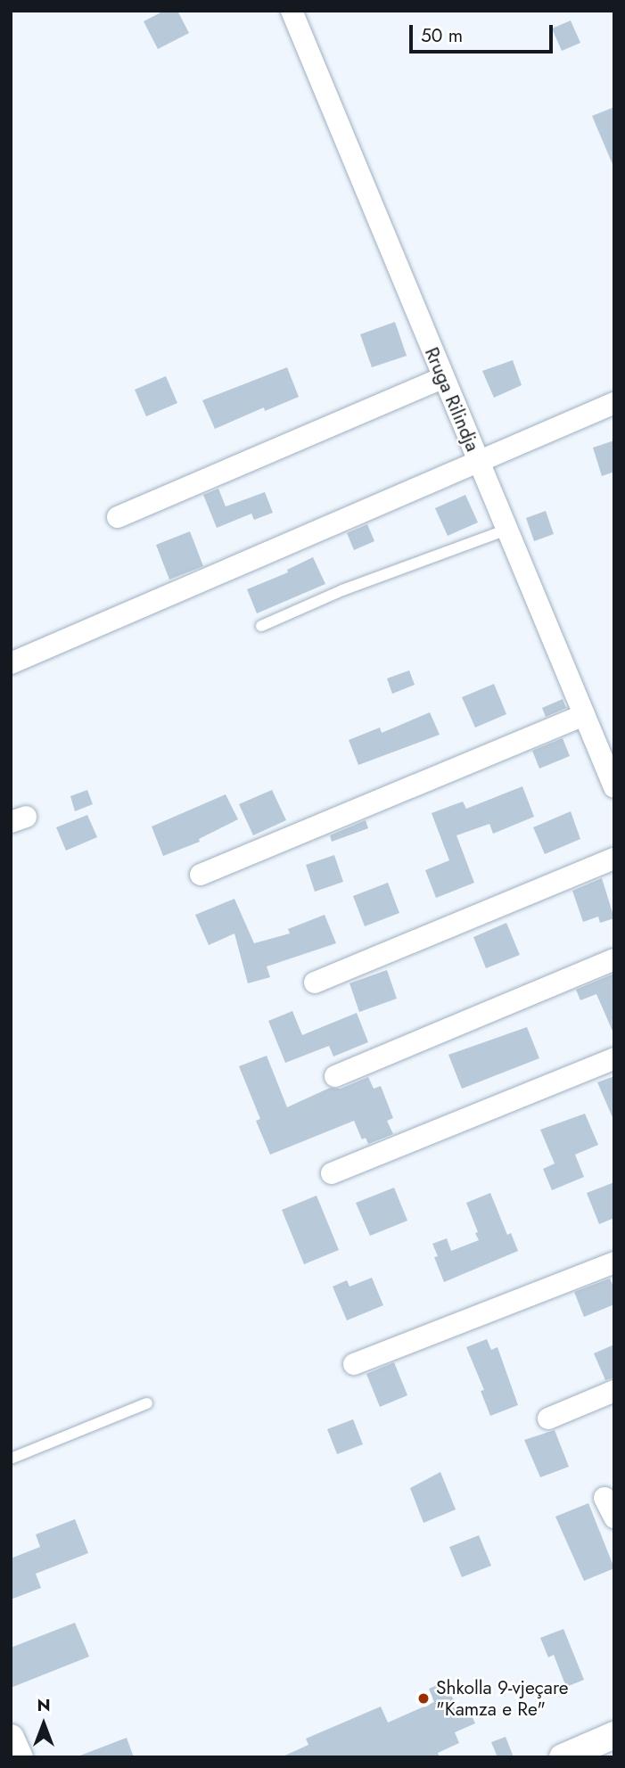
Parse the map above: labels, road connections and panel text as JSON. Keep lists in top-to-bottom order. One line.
{"streets":{"street":["Rruga Rilindja"]},"places":["Shkolla 9-vjeçare \"Kamza e Re\""],"scale_bar":"50 m","north":"top"}
